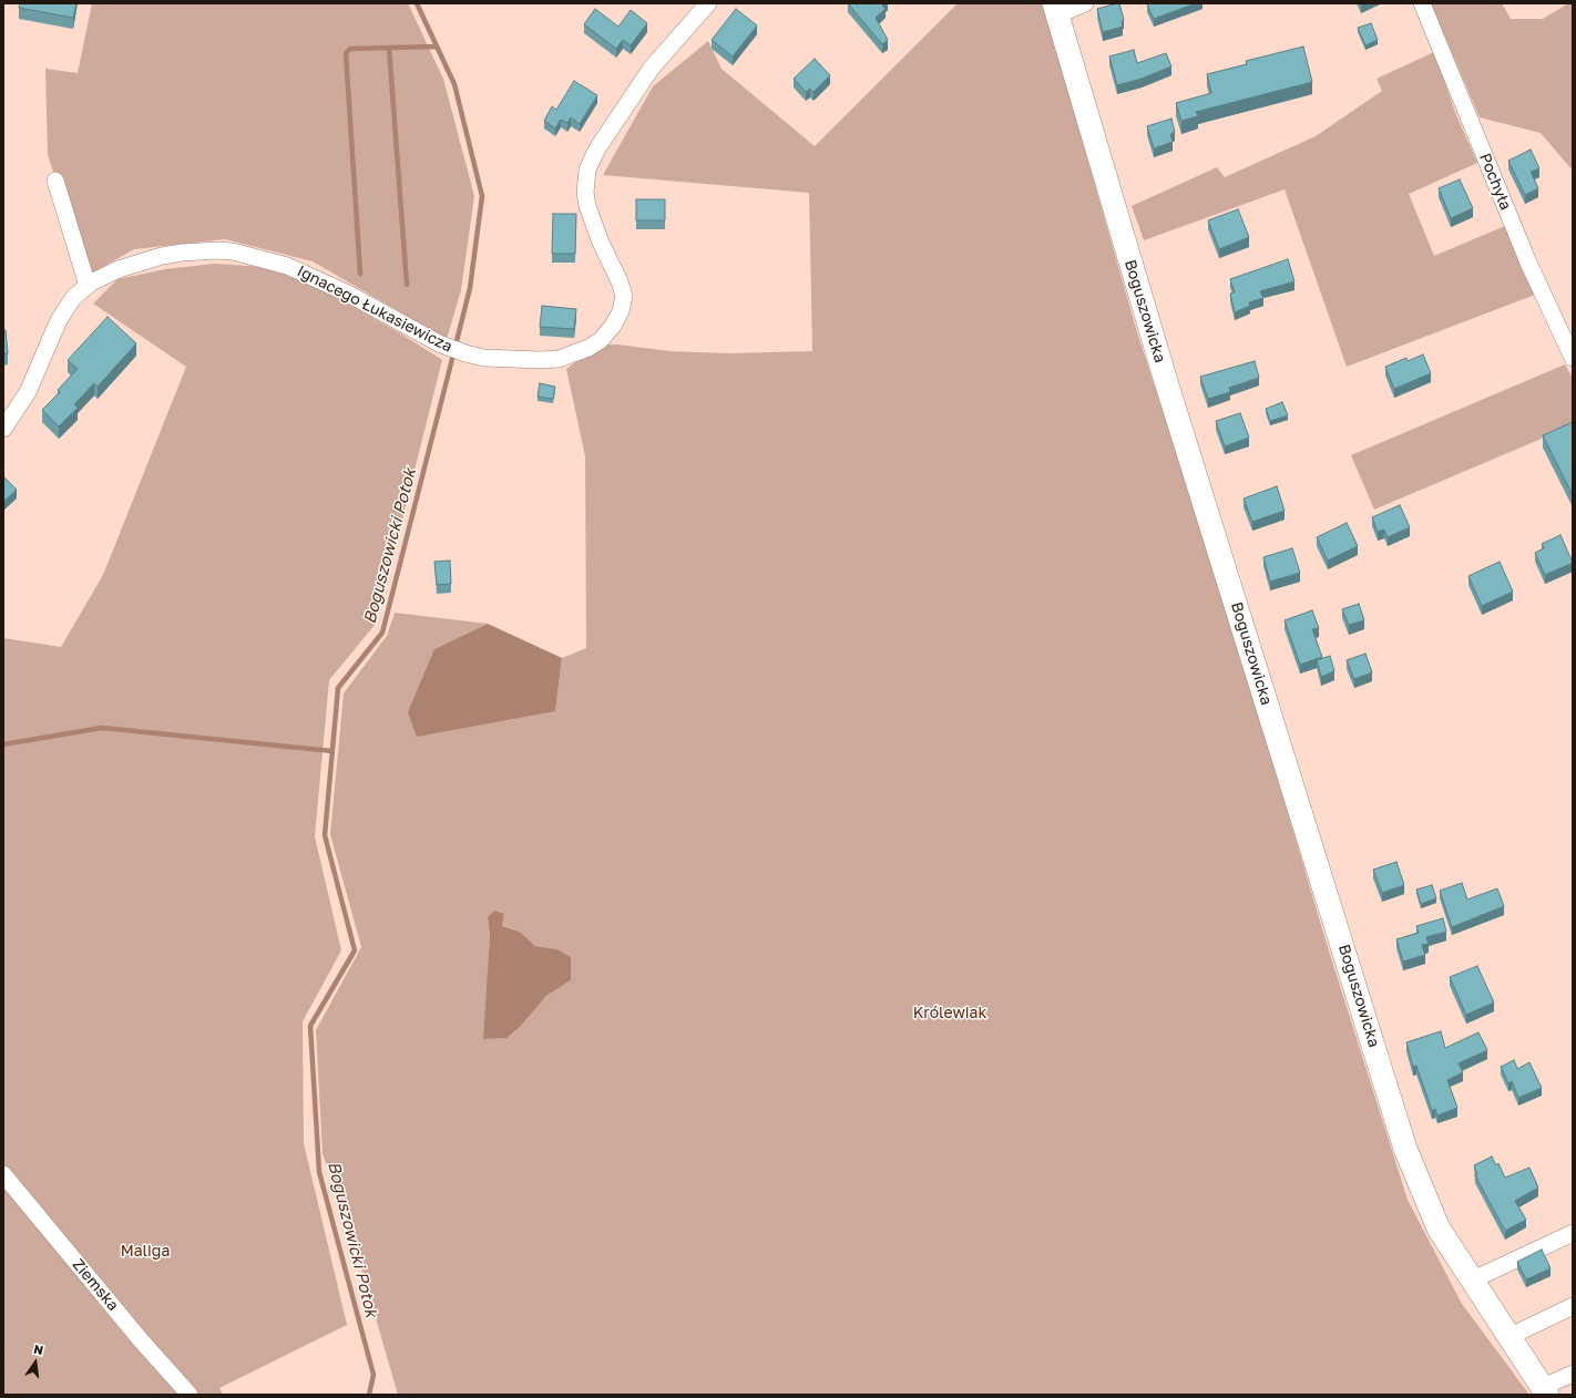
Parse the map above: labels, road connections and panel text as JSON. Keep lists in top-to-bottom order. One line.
{"streets":{"street":["Pochyła","Ignacego Łukasiewicza","Boguszowicka","Ziemska"]},"water":["Boguszowicki Potok"],"parks":["Królewiak","Maliga"],"north":"top"}
